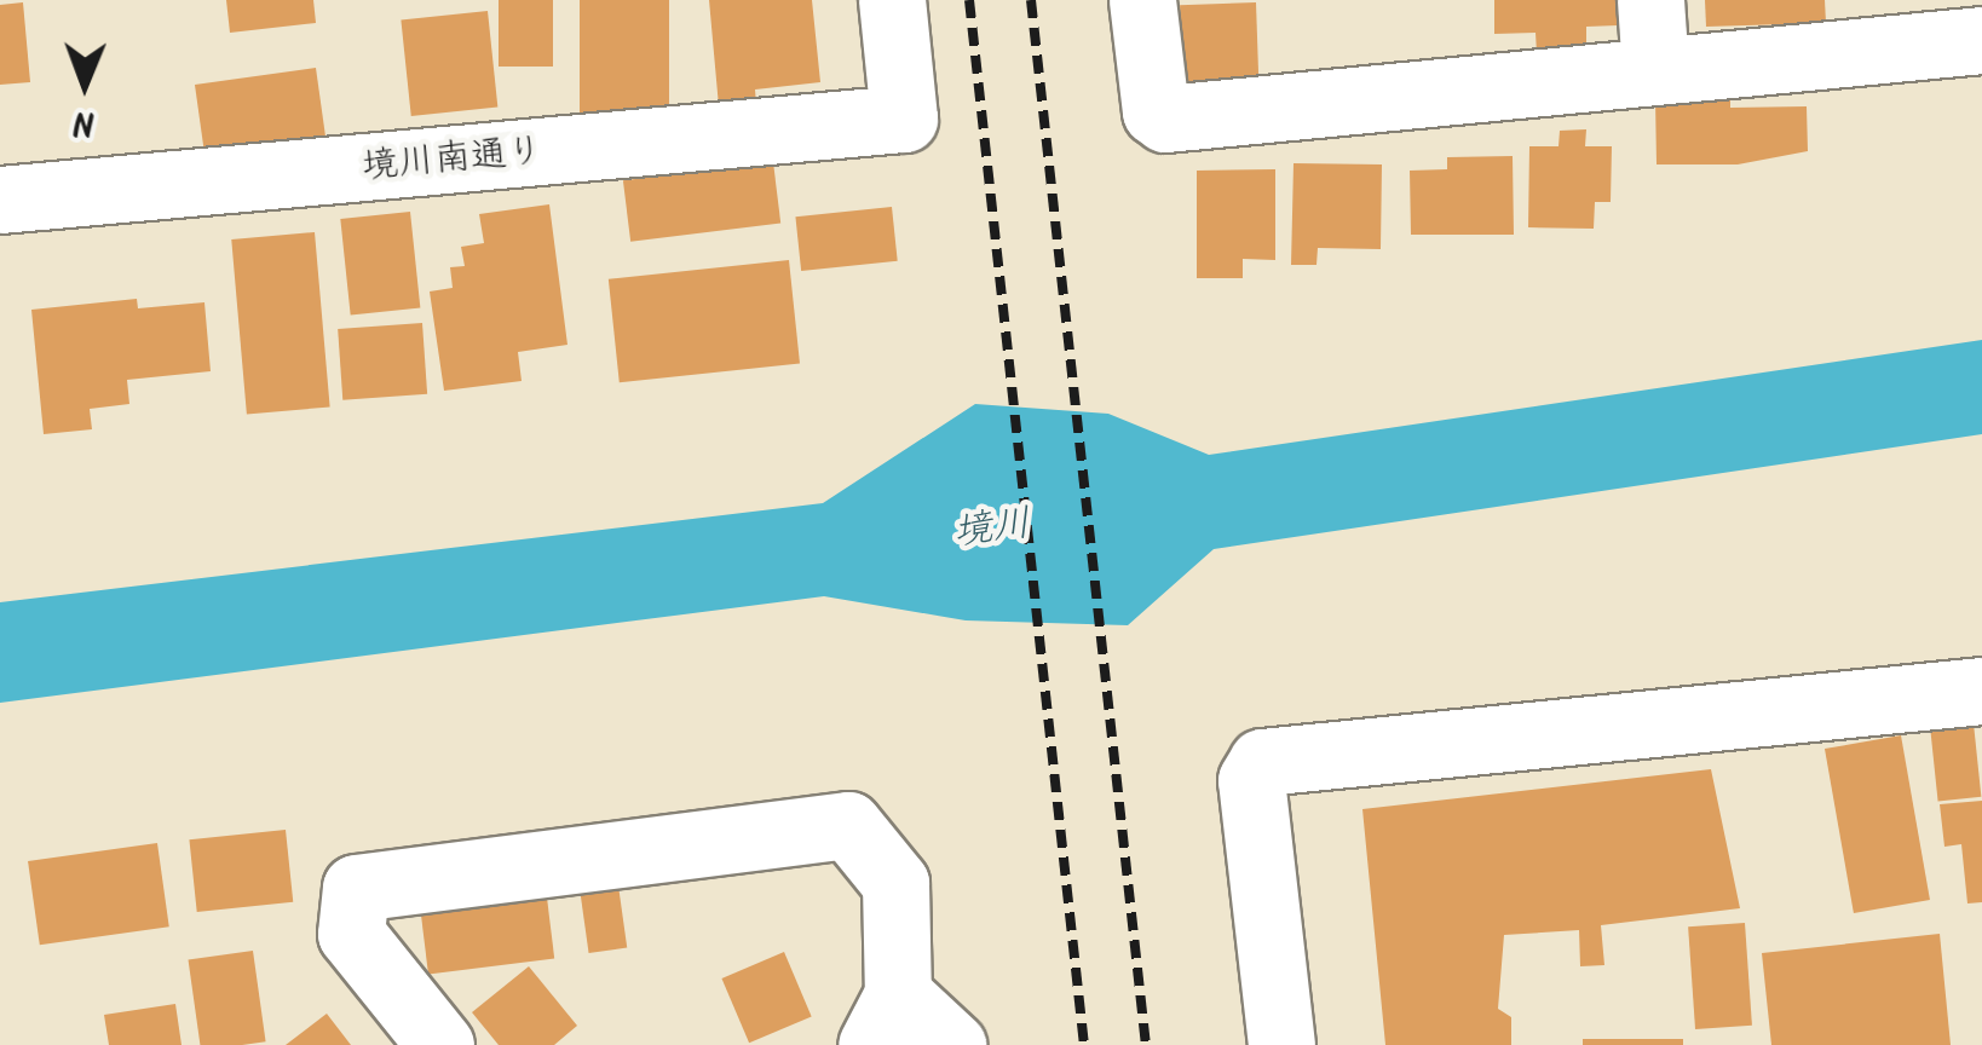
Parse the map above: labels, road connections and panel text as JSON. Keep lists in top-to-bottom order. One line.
{"streets":{"street":["境川南通り"]},"water":["境川"],"north":"bottom"}
